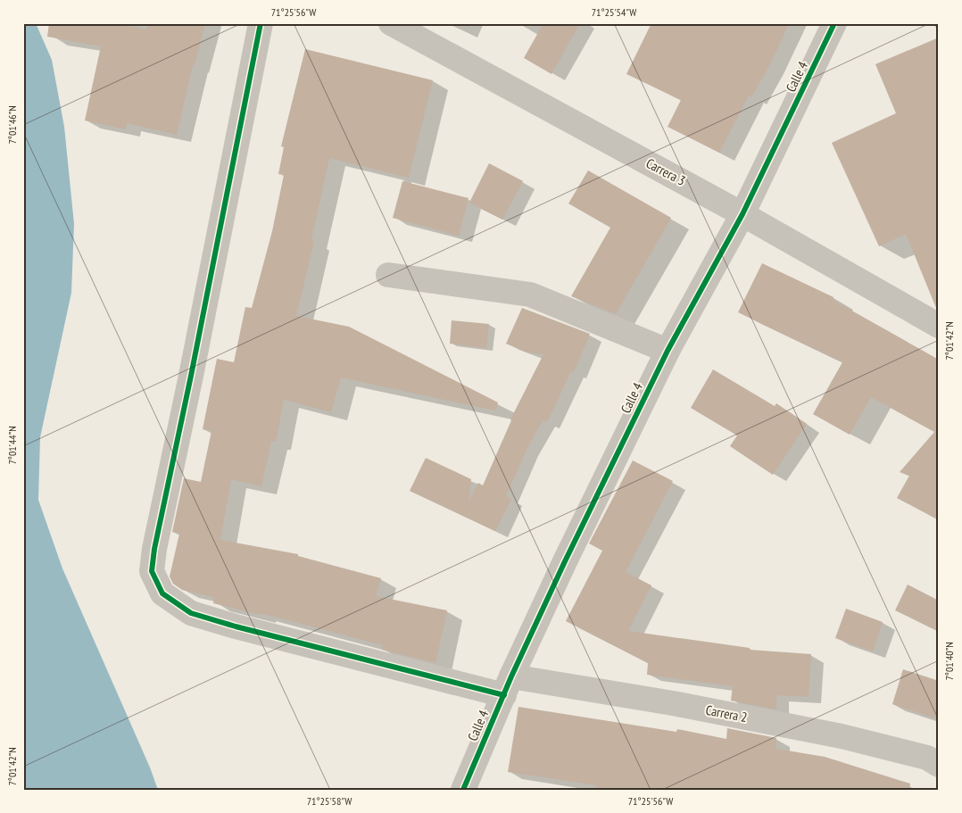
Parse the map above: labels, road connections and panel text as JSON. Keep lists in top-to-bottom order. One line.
{"streets":{"street":["Calle 4","Carrera 3","Carrera 2"]},"crossings":[["Calle 4","Carrera 3"],["Calle 4","Carrera 2"]],"coordinates":["71°25'56\"W","71°25'54\"W","7°01'46\"N","7°01'42\"N","7°01'44\"N","7°01'40\"N","71°25'58\"W"]}
